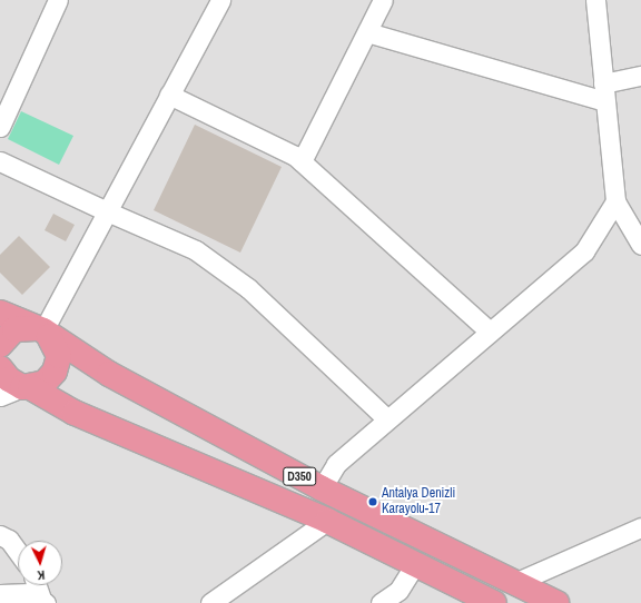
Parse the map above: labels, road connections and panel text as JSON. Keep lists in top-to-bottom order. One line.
{"streets":{"highway":["D350"]},"places":["Antalya Denizli Karayolu-17"],"north":"bottom"}
